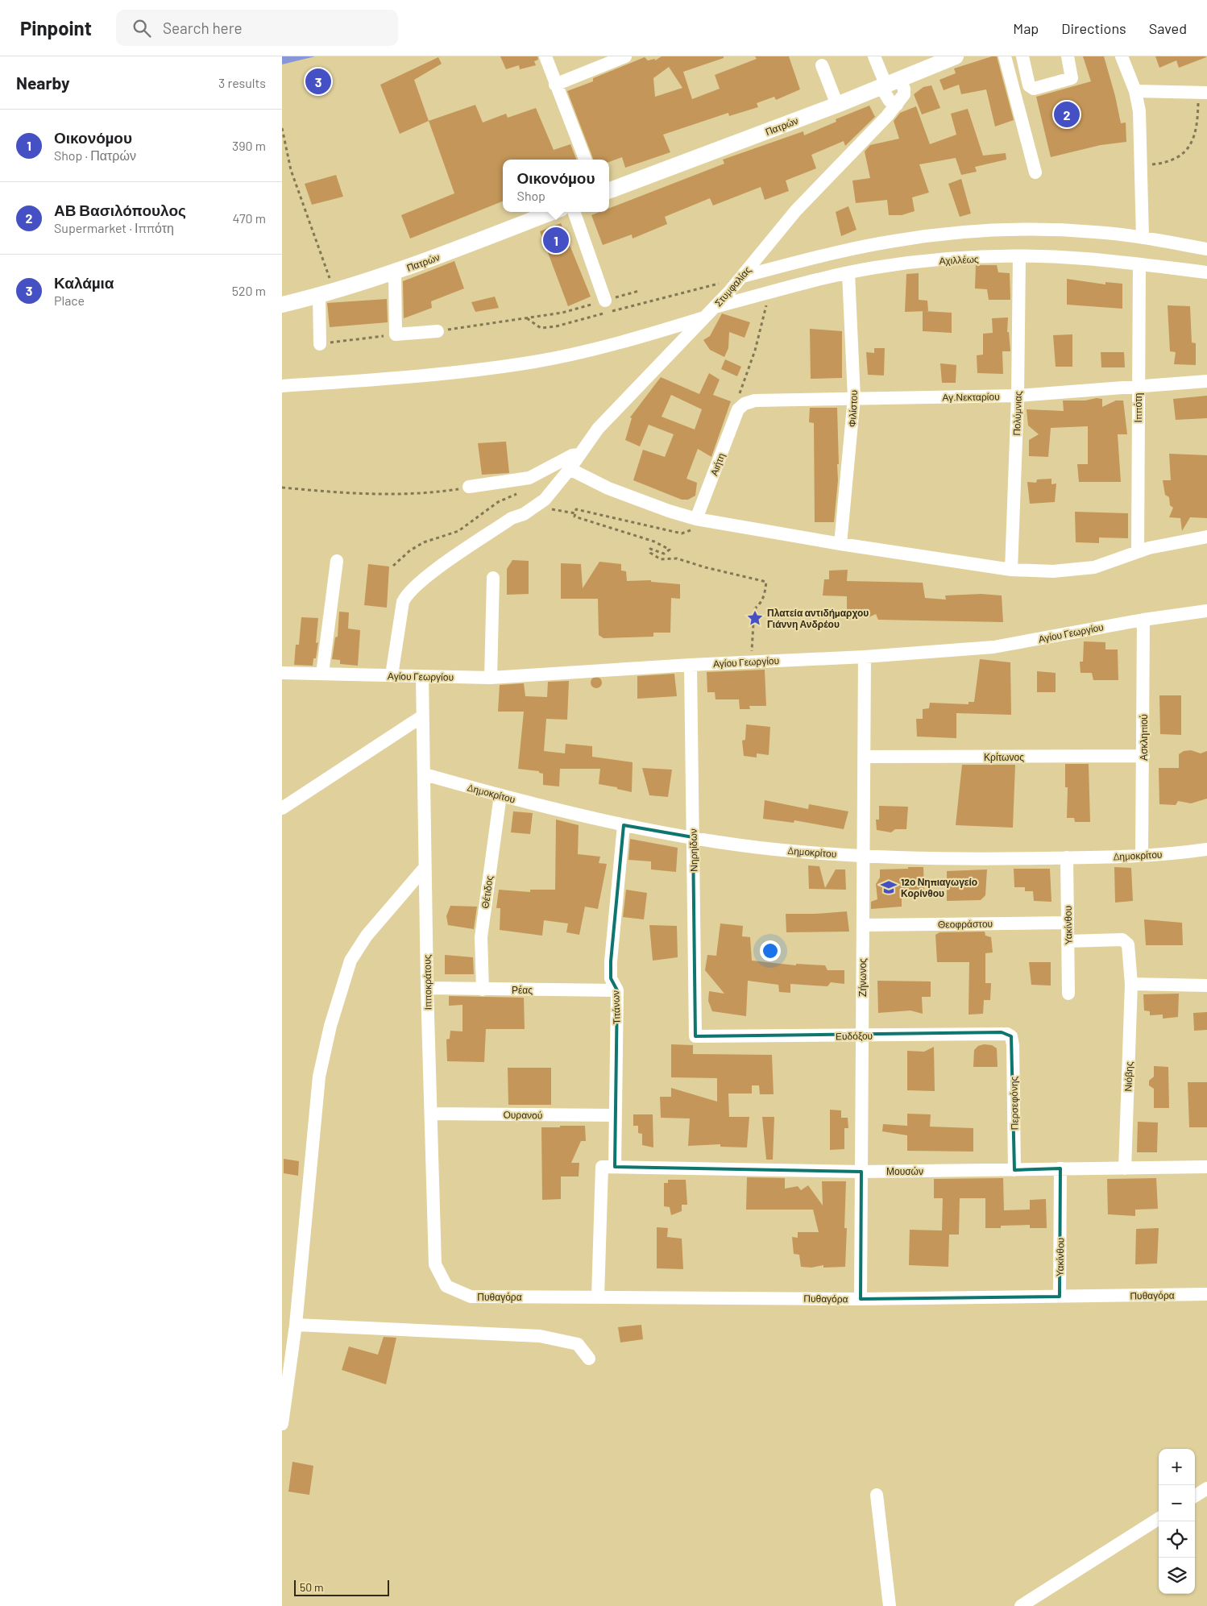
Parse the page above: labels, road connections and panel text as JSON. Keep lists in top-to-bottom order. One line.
{"streets":{"main road":["Πατρών"],"street":["Αχιλλέως","Στυμφαλίας","Αγ.Νεκταρίου","Ιππότη","Φιλίστου","Πολύμνιας","Αιήτη","Αγίου Γεωργίου","Ασκληπιού","Κρίτωνος","Δημοκρίτου","Νηρηίδων","Θέτιδος","Θεοφράστου","Υακίνθου","Ζήνωνος","Ιπποκράτους","Ρέας","Τιτάνων","Ευδόξου","Νιόβης","Περσεφόνης","Ουρανού","Μουσών","Πυθαγόρα"]},"crossings":[["Αχιλλέως","Στυμφαλίας"],["Αχιλλέως","Ιππότη"],["Αχιλλέως","Φιλίστου"],["Αχιλλέως","Πολύμνιας"],["Αγ.Νεκταρίου","Ιππότη"],["Αγ.Νεκταρίου","Φιλίστου"],["Αγ.Νεκταρίου","Πολύμνιας"],["Αγ.Νεκταρίου","Αιήτη"],["Αγίου Γεωργίου","Ασκληπιού"],["Αγίου Γεωργίου","Νηρηίδων"],["Αγίου Γεωργίου","Ζήνωνος"],["Αγίου Γεωργίου","Ιπποκράτους"],["Ασκληπιού","Κρίτωνος"],["Ασκληπιού","Δημοκρίτου"],["Κρίτωνος","Ζήνωνος"],["Δημοκρίτου","Νηρηίδων"],["Δημοκρίτου","Θέτιδος"],["Δημοκρίτου","Υακίνθου"],["Δημοκρίτου","Ζήνωνος"],["Δημοκρίτου","Ιπποκράτους"],["Δημοκρίτου","Τιτάνων"],["Νηρηίδων","Ευδόξου"],["Θέτιδος","Ρέας"],["Θεοφράστου","Υακίνθου"],["Θεοφράστου","Ζήνωνος"],["Υακίνθου","Νιόβης"],["Υακίνθου","Μουσών"],["Υακίνθου","Πυθαγόρα"],["Ζήνωνος","Ευδόξου"],["Ζήνωνος","Μουσών"],["Ζήνωνος","Πυθαγόρα"],["Ιπποκράτους","Ρέας"],["Ιπποκράτους","Ουρανού"],["Ιπποκράτους","Πυθαγόρα"],["Ρέας","Τιτάνων"],["Τιτάνων","Ουρανού"],["Τιτάνων","Μουσών"],["Τιτάνων","Πυθαγόρα"],["Ευδόξου","Περσεφόνης"],["Νιόβης","Μουσών"],["Περσεφόνης","Μουσών"]],"places":{"place":["Πλατεία αντιδήμαρχου Γιάννη Ανδρέου"],"school or university":["12ο Νηπιαγωγείο Κορίνθου"]},"scale_bar":"50 m","page":{"header":"Pinpoint","search":"Search here","nav":["Map","Directions","Saved"],"heading":["Nearby","3 results"],"pins":["3","2","1"],"list":[{"mark":"1","name":"Οικονόμου","note":"Shop · Πατρών","value":"390 m"},{"mark":"2","name":"ΑΒ Βασιλόπουλος","note":"Supermarket · Ιππότη","value":"470 m"},{"mark":"3","name":"Καλάμια","note":"Place","value":"520 m"}],"popup":["Οικονόμου","Shop"],"map_buttons":["+","−"],"scale":"50 m"}}
